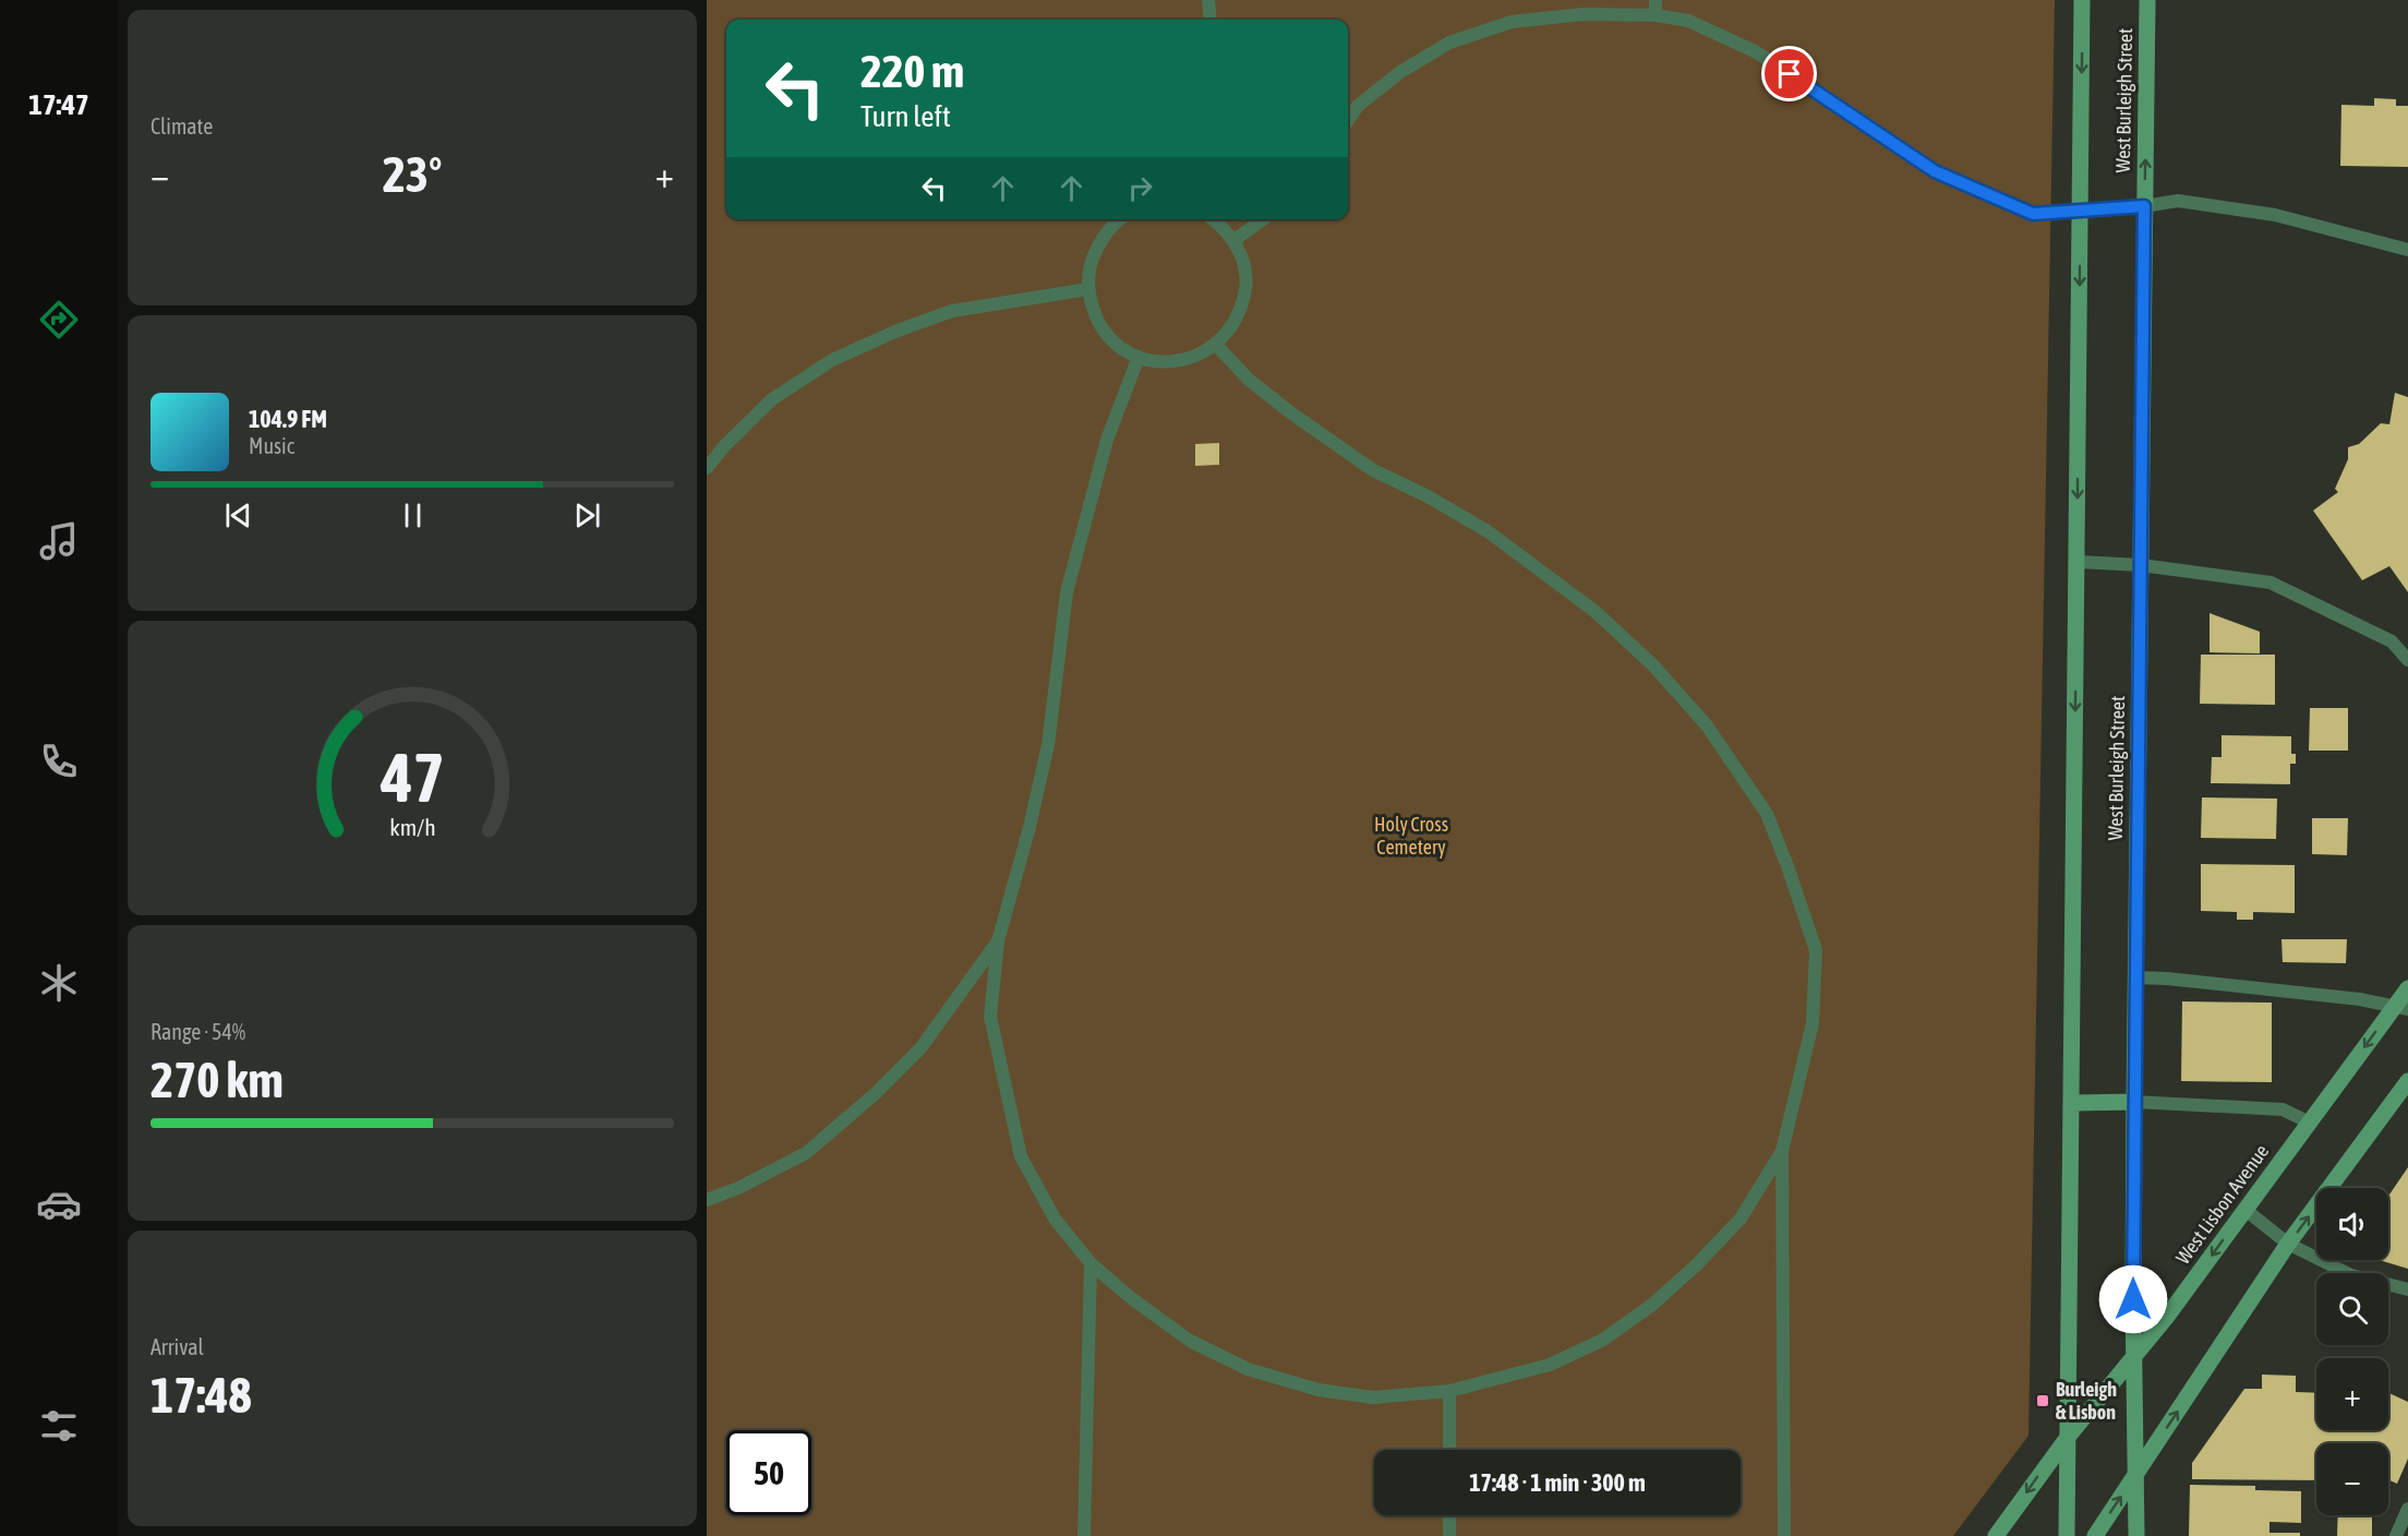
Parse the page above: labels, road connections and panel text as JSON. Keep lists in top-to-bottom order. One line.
{"streets":{"main road":["West Burleigh Street","West Lisbon Avenue"]},"crossings":[["West Burleigh Street","West Lisbon Avenue"]],"parks":["Holy Cross Cemetery"],"places":{"transit":["Burleigh & Lisbon"]},"page":{"tabs":"17:47","tile":["Climate",["Range · 54%","270 km"],["Arrival","17:48"]],"turn":["220 m","Turn left"],"heat":["−","23°","+"],"song":["104.9 FM","Music"],"map_buttons":["+","−"],"limit":"50","trip":"17:48 · 1 min · 300 m","gauge":["47","km/h"]}}
